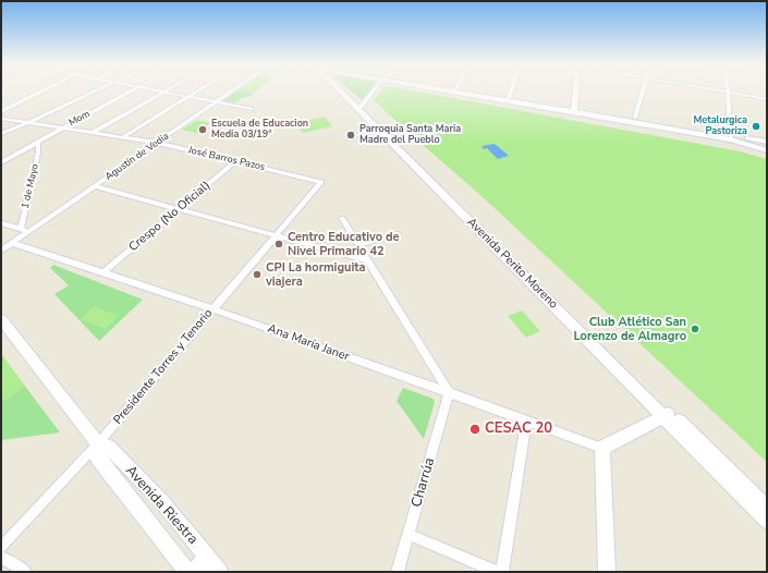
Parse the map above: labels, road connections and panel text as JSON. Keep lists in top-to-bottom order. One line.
{"streets":{"main road":["Avenida Perito Moreno","Avenida Riestra"],"street":["Mom","Agustín de Vedia","José Barros Pazos","1 de Mayo","Crespo (No Oficial)","Ana María Janer","Presidente Torres y Tenorio","Charrúa"]},"crossings":[["Mom","José Barros Pazos"],["Mom","1 de Mayo"],["Agustín de Vedia","José Barros Pazos"],["Agustín de Vedia","Ana María Janer"],["José Barros Pazos","Crespo (No Oficial)"],["José Barros Pazos","Presidente Torres y Tenorio"],["Crespo (No Oficial)","Ana María Janer"],["Ana María Janer","Presidente Torres y Tenorio"],["Ana María Janer","Charrúa"],["Presidente Torres y Tenorio","Avenida Riestra"]],"places":["Metalurgica Pastoriza","Escuela de Educacion Media 03/19°","Parroquia Santa Maria Madre del Pueblo","Centro Educativo de Nivel Primario 42","CPI La hormiguita viajera","Club Atlético San Lorenzo de Almagro","CESAC 20"]}
